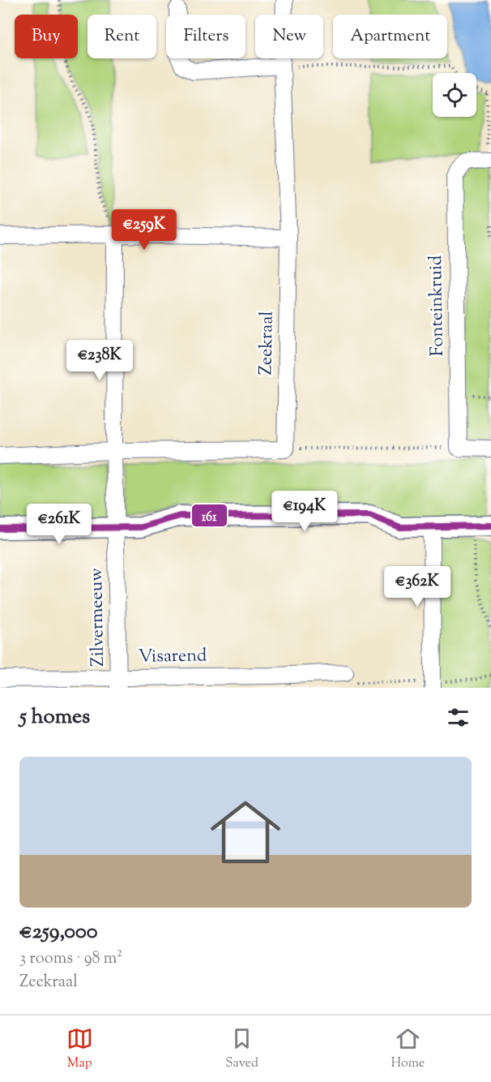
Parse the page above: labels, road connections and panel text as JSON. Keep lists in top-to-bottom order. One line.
{"streets":{"street":["Fonteinkruid","Zeekraal","Zilvermeeuw","Visarend"]},"crossings":[["Zilvermeeuw","Visarend"]],"lines":["transit line 161"],"page":{"chip":["Buy","Rent","Filters","New","Apartment"],"price":["€259K","€238K","€194K","€261K","€362K"],"heading":"5 homes","list":[{"name":"€259,000","note":"3 rooms · 98 m² · Zeekraal"}],"tabs":["Map","Saved","Home"]}}
